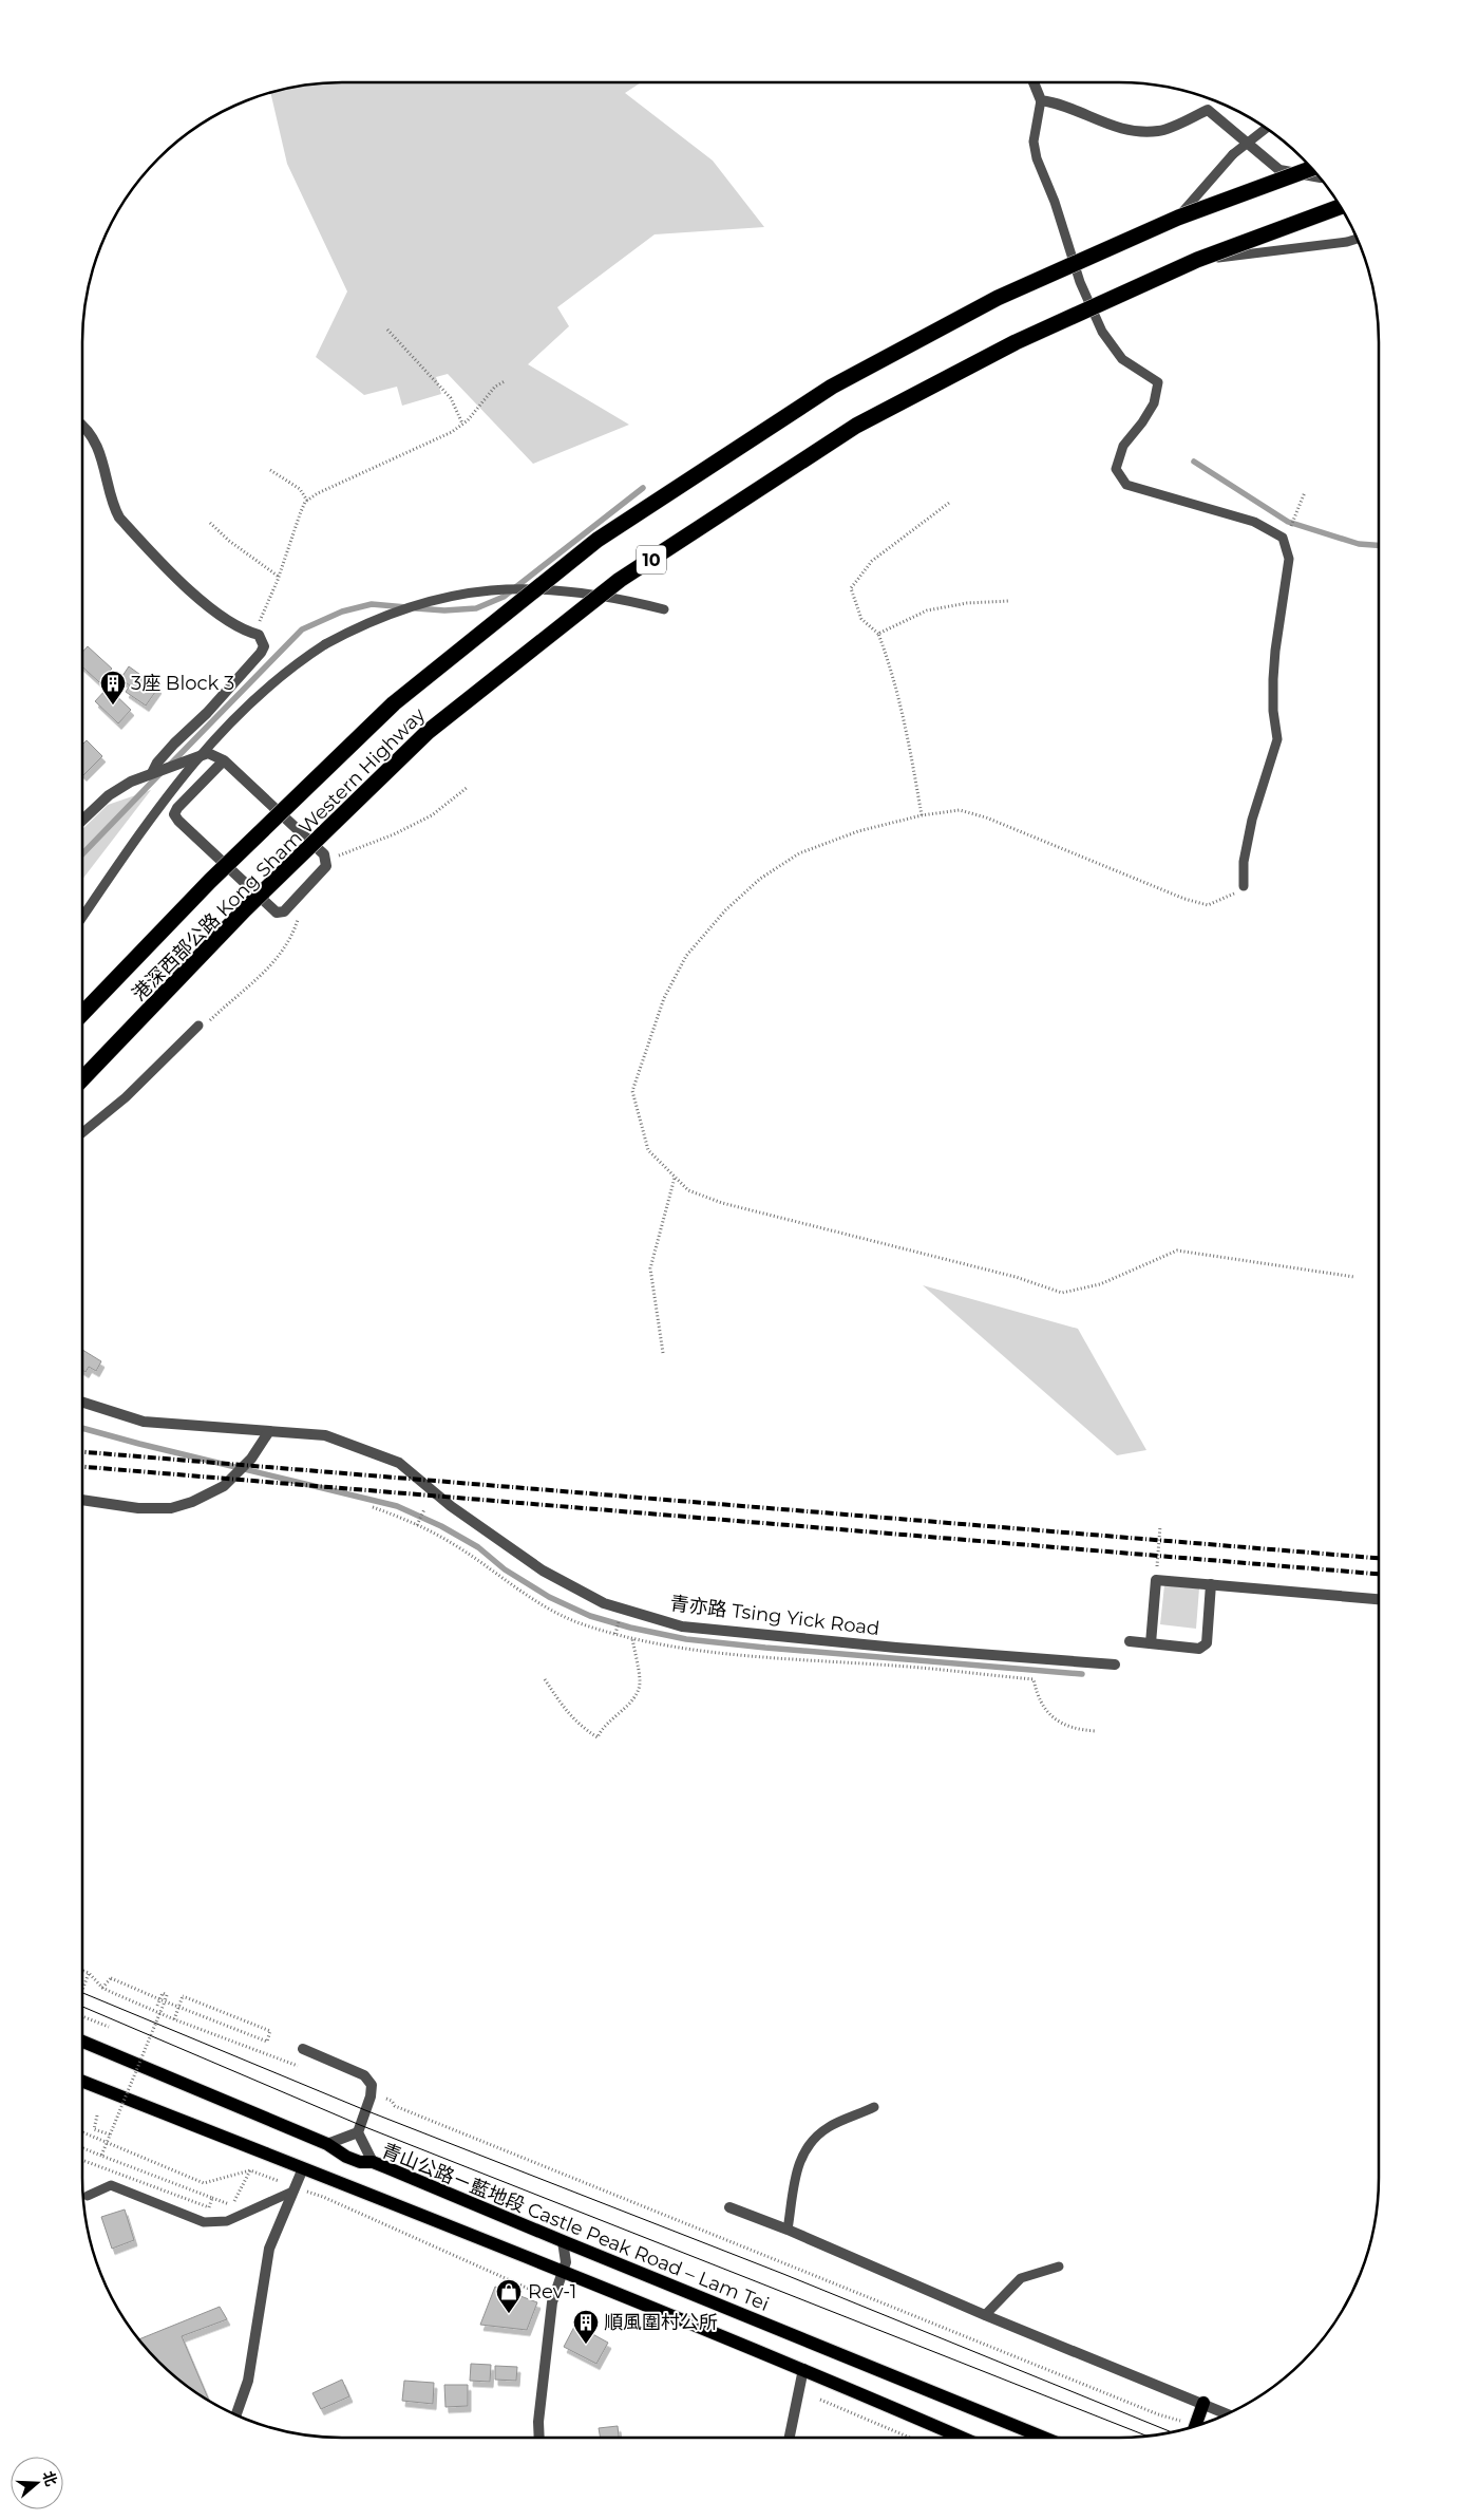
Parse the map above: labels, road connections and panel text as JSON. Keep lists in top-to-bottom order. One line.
{"streets":{"highway":["10","港深西部公路 Kong Sham Western Highway"],"main road":["青山公路－藍地段 Castle Peak Road – Lam Tei"],"street":["青亦路 Tsing Yick Road"]},"places":{"building":["3座 Block 3","順風圍村公所"],"shop":["Rev-1"]},"north":"right"}
